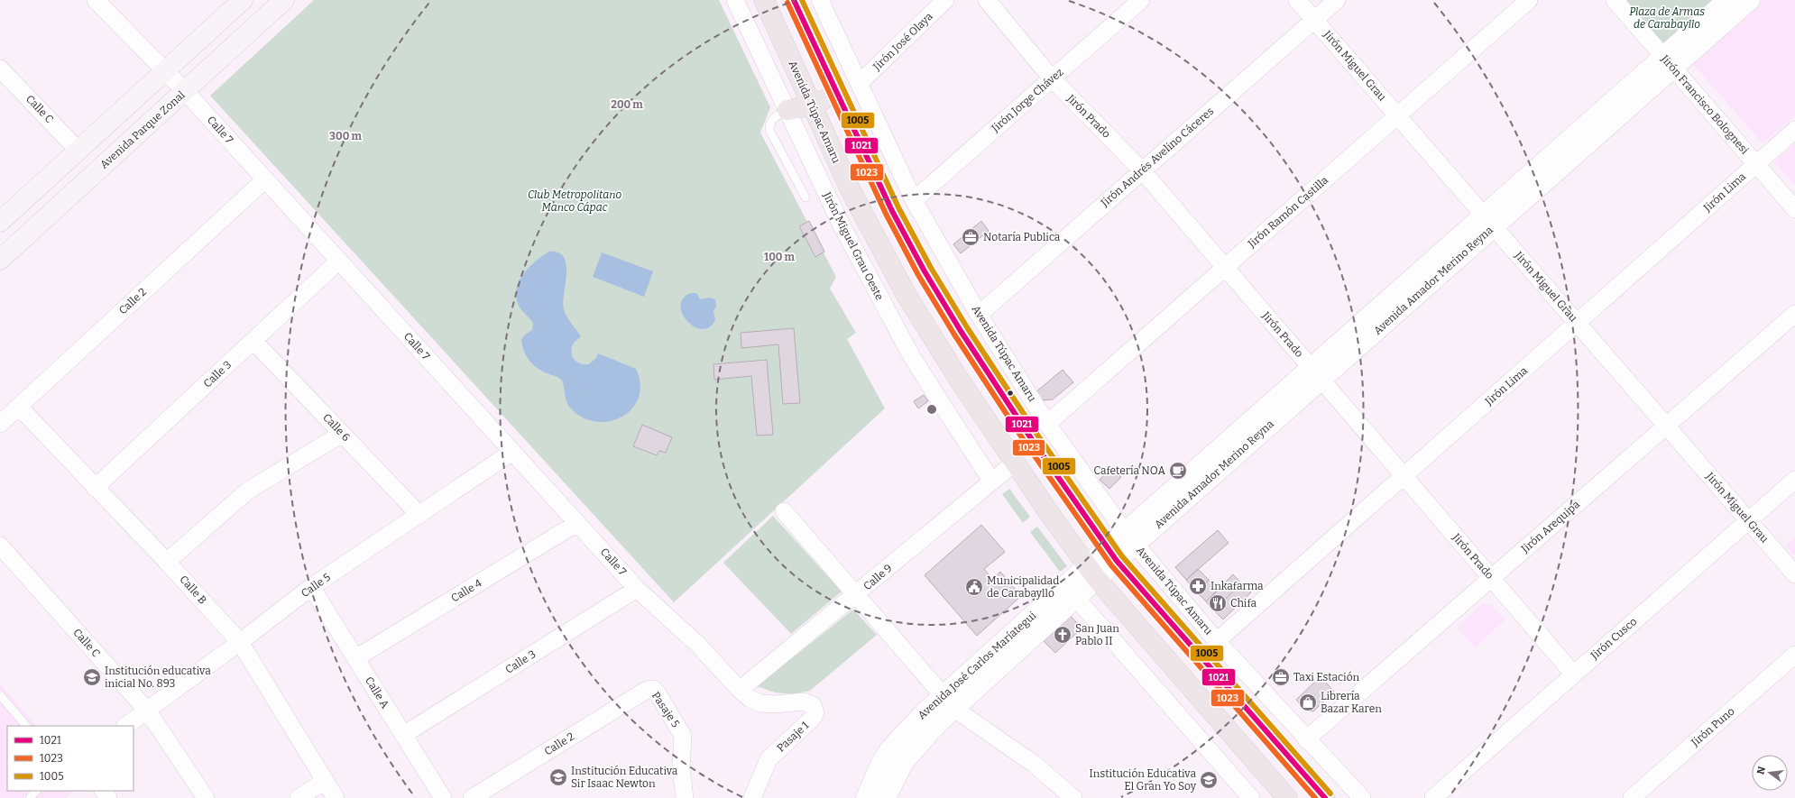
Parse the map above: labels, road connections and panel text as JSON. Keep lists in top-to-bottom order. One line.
{"streets":{"highway":["Avenida Túpac Amaru"],"main road":["Avenida Parque Zonal"],"street":["Jirón José Olaya","Jirón Miguel Grau","Jirón Jorge Chávez","Jirón Francisco Bolognesi","Calle C","Jirón Prado","Calle 7","Jirón Andrés Avelino Cáceres","Jirón Lima","Jirón Ramón Castilla","Jirón Miguel Grau Oeste","Avenida Amador Merino Reyna","Calle 2","Calle 3","Calle 6","Jirón Arequipa","Calle 9","Calle 5","Calle B","Calle 4","Jirón Cusco","Avenida José Carlos Maríategui","Calle A","Pasaje 5","Jirón Puno","Pasaje 1"]},"crossings":[["Jirón José Olaya","Avenida Túpac Amaru"],["Jirón Miguel Grau","Jirón Andrés Avelino Cáceres"],["Jirón Miguel Grau","Jirón Lima"],["Jirón Miguel Grau","Jirón Ramón Castilla"],["Jirón Miguel Grau","Avenida Amador Merino Reyna"],["Jirón Miguel Grau","Jirón Arequipa"],["Jirón Miguel Grau","Jirón Cusco"],["Jirón Jorge Chávez","Avenida Túpac Amaru"],["Jirón Jorge Chávez","Jirón Prado"],["Jirón Francisco Bolognesi","Jirón Lima"],["Jirón Francisco Bolognesi","Avenida Amador Merino Reyna"],["Calle C","Calle 5"],["Avenida Túpac Amaru","Jirón Andrés Avelino Cáceres"],["Avenida Túpac Amaru","Jirón Lima"],["Avenida Túpac Amaru","Jirón Ramón Castilla"],["Avenida Túpac Amaru","Avenida Amador Merino Reyna"],["Avenida Túpac Amaru","Jirón Arequipa"],["Avenida Túpac Amaru","Calle 9"],["Avenida Túpac Amaru","Avenida José Carlos Maríategui"],["Jirón Prado","Jirón Andrés Avelino Cáceres"],["Jirón Prado","Jirón Lima"],["Jirón Prado","Jirón Ramón Castilla"],["Jirón Prado","Avenida Amador Merino Reyna"],["Jirón Prado","Jirón Arequipa"],["Jirón Prado","Jirón Cusco"],["Avenida Parque Zonal","Calle 7"],["Calle 7","Calle 2"],["Calle 7","Calle 3"],["Calle 7","Calle 9"],["Calle 7","Calle 5"],["Calle 7","Calle 4"],["Calle 7","Pasaje 1"],["Jirón Miguel Grau Oeste","Calle 9"],["Avenida Amador Merino Reyna","Avenida José Carlos Maríategui"],["Calle 2","Calle B"],["Calle 2","Pasaje 5"],["Calle 3","Calle 6"],["Calle 3","Calle B"],["Calle 3","Calle A"],["Calle 6","Calle 5"],["Calle 9","Pasaje 1"],["Calle 5","Calle B"],["Calle 5","Calle A"],["Calle 4","Calle A"]],"parks":["Plaza de Armas de Carabayllo","Club Metropolitano Manco Cápac"],"places":{"office":["Notaría Publica","Taxi Estación"],"cafe":["Cafetería NOA"],"pharmacy":["Inkafarma"],"public building":["Municipalidad de Carabayllo"],"restaurant":["Chifa"],"church":["San Juan Pablo II"],"school or university":["Institución educativa inicial No. 893","Institución Educativa Sir Isaac Newton","Institución Educativa El Gran Yo Soy"],"shop":["Librería Bazar Karen"]},"lines":["transit line 1021","transit line 1005","transit line 1023"],"legend":["1021","1023","1005"],"north":"left","rings":["200 m","300 m","100 m"]}
